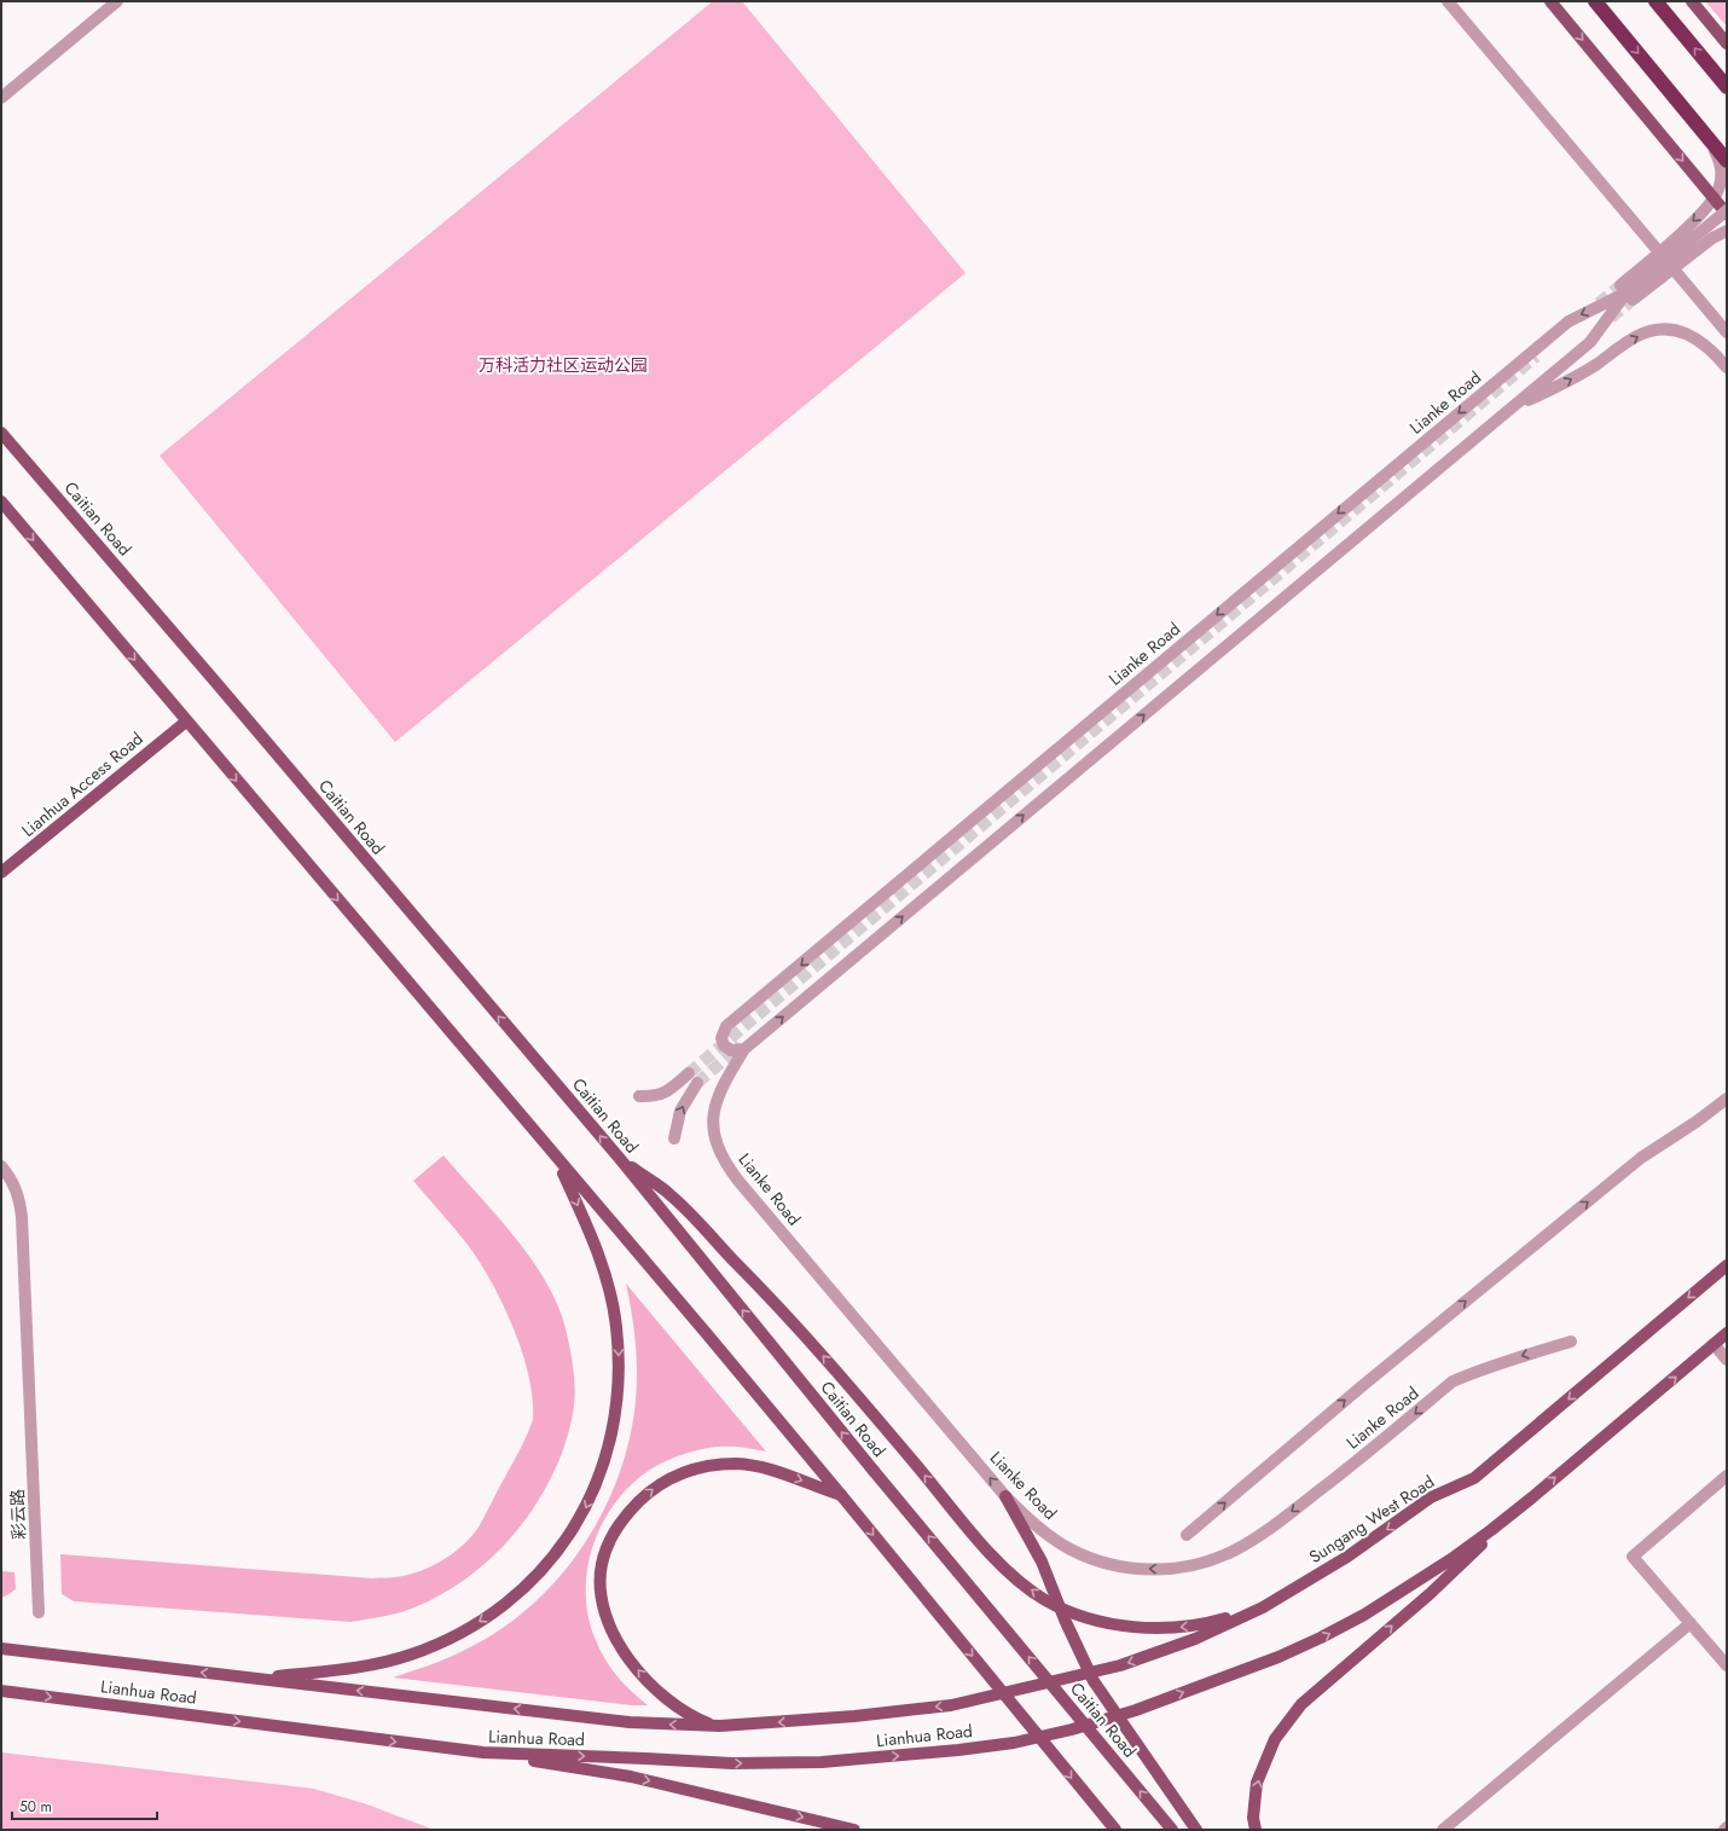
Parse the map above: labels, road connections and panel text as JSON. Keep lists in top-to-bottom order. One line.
{"streets":{"main road":["Caitian Road","Lianhua Access Road","Sungang West Road","Lianhua Road"],"street":["Lianke Road"]},"crossings":[["Sungang West Road","Lianhua Road"]],"parks":["万科活力社区运动公园"],"scale_bar":"50 m"}
